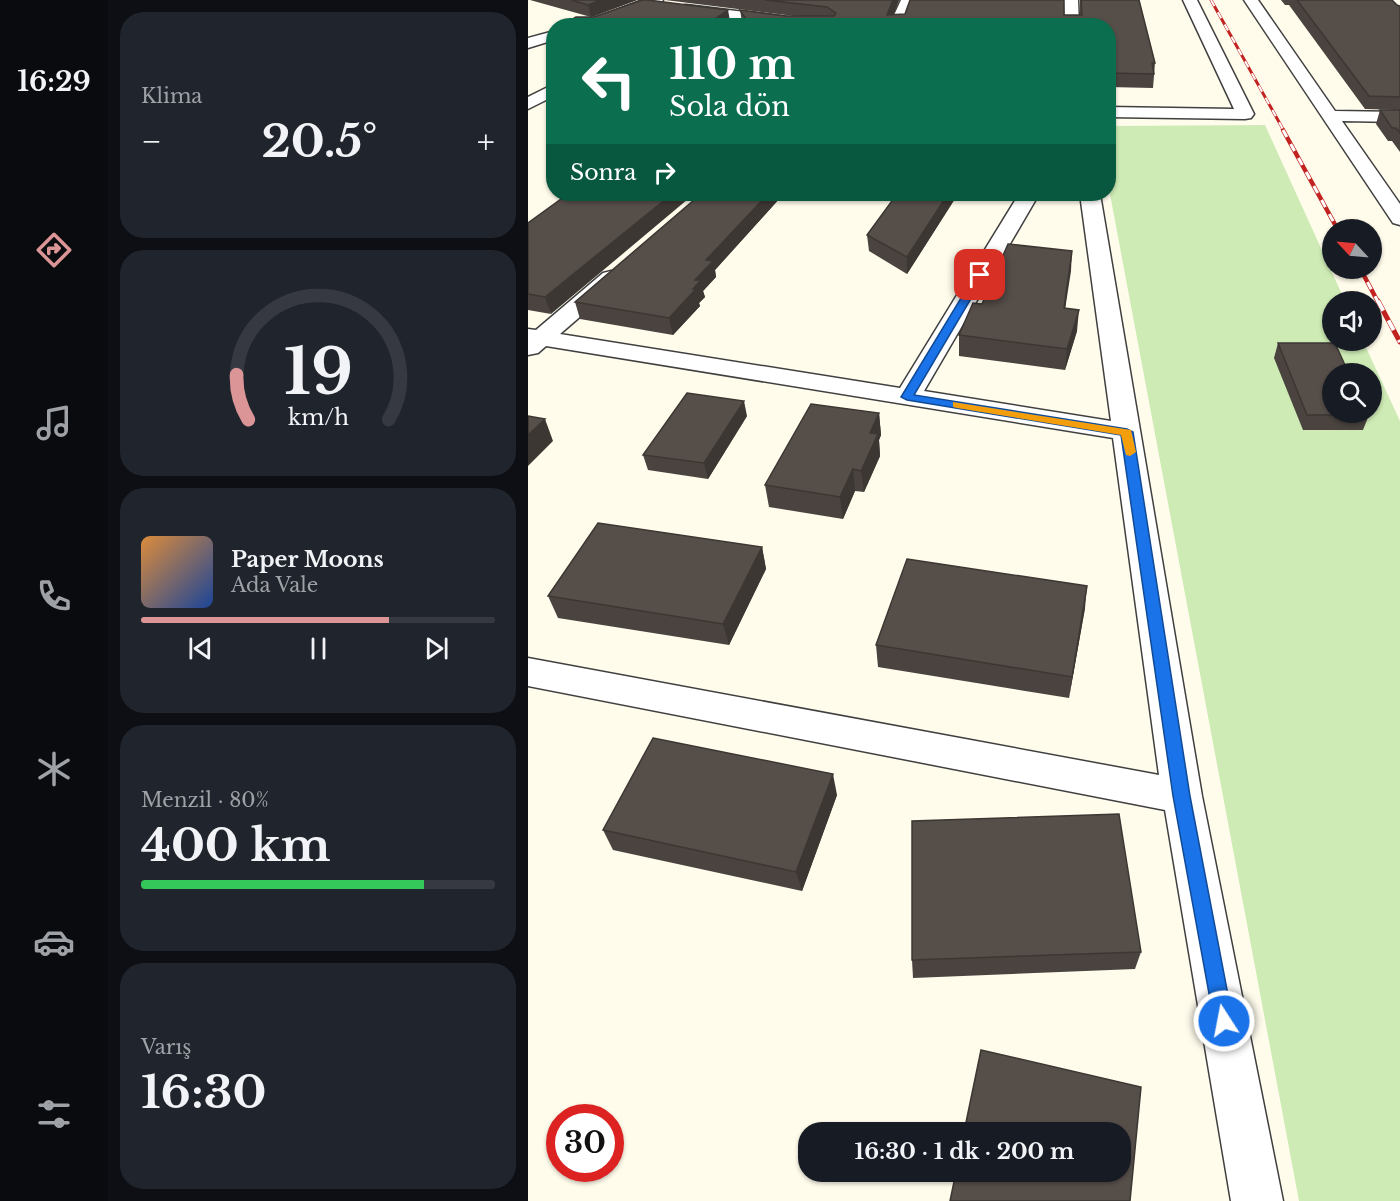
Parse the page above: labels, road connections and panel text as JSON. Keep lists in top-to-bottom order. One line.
{"north":"top left","page":{"tabs":"16:29","tile":["Klima",["Menzil · 80%","400 km"],["Varış","16:30"]],"turn":["110 m","Sola dön"],"heat":["−","20.5°","+"],"then":"Sonra","song":["Paper Moons","Ada Vale"],"limit":"30","trip":"16:30 · 1 dk · 200 m","gauge":["19","km/h"]}}
